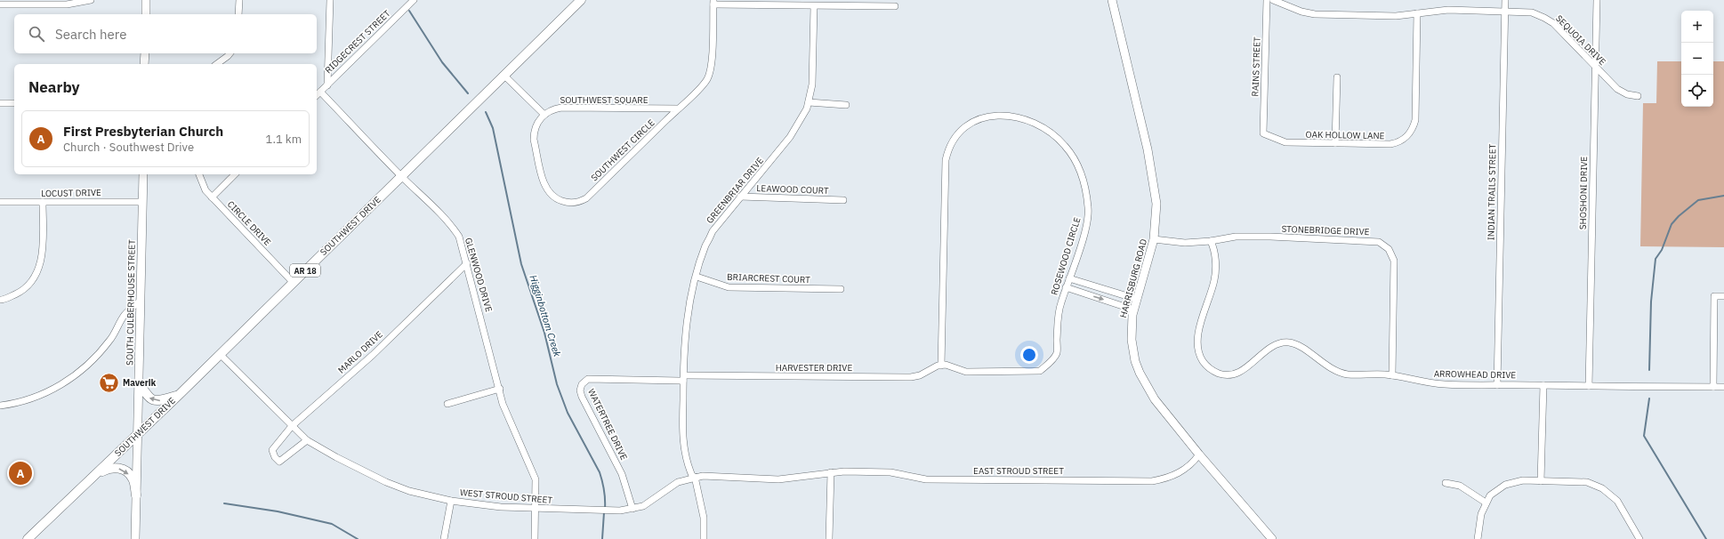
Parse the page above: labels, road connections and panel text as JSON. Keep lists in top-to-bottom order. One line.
{"streets":{"main road":["SOUTHWEST DRIVE","AR 18","HARRISBURG ROAD","SOUTH CULBERHOUSE STREET"],"street":["SEQUOIA DRIVE","RIDGECREST STREET","RAINS STREET","SOUTHWEST SQUARE","OAK HOLLOW LANE","SOUTHWEST CIRCLE","LEAWOOD COURT","GREENBRIAR DRIVE","INDIAN TRAILS STREET","LOCUST DRIVE","SHOSHONI DRIVE","CIRCLE DRIVE","STONEBRIDGE DRIVE","ROSEWOOD CIRCLE","GLENWOOD DRIVE","BRIARCREST COURT","MARLO DRIVE","HARVESTER DRIVE","ARROWHEAD DRIVE","WATERTREE DRIVE","EAST STROUD STREET","WEST STROUD STREET"]},"crossings":[["SEQUOIA DRIVE","OAK HOLLOW LANE"],["SEQUOIA DRIVE","INDIAN TRAILS STREET"],["SEQUOIA DRIVE","SHOSHONI DRIVE"],["RIDGECREST STREET","GLENWOOD DRIVE"],["RAINS STREET","OAK HOLLOW LANE"],["SOUTHWEST SQUARE","SOUTHWEST CIRCLE"],["LEAWOOD COURT","GREENBRIAR DRIVE"],["GREENBRIAR DRIVE","BRIARCREST COURT"],["GREENBRIAR DRIVE","HARVESTER DRIVE"],["GREENBRIAR DRIVE","WATERTREE DRIVE"],["GREENBRIAR DRIVE","WEST STROUD STREET"],["INDIAN TRAILS STREET","ARROWHEAD DRIVE"],["LOCUST DRIVE","SOUTH CULBERHOUSE STREET"],["SHOSHONI DRIVE","ARROWHEAD DRIVE"],["CIRCLE DRIVE","SOUTHWEST DRIVE"],["SOUTHWEST DRIVE","GLENWOOD DRIVE"],["SOUTHWEST DRIVE","SOUTH CULBERHOUSE STREET"],["SOUTHWEST DRIVE","WEST STROUD STREET"],["STONEBRIDGE DRIVE","HARRISBURG ROAD"],["STONEBRIDGE DRIVE","ARROWHEAD DRIVE"],["ROSEWOOD CIRCLE","HARVESTER DRIVE"],["GLENWOOD DRIVE","MARLO DRIVE"],["GLENWOOD DRIVE","WEST STROUD STREET"],["HARRISBURG ROAD","EAST STROUD STREET"],["MARLO DRIVE","WEST STROUD STREET"],["HARVESTER DRIVE","WATERTREE DRIVE"],["WATERTREE DRIVE","WEST STROUD STREET"],["EAST STROUD STREET","WEST STROUD STREET"]],"water":["Higginbottom Creek"],"places":{"supermarket":["Maverik"]},"page":{"map_buttons":["+","−"],"search":"Search here","heading":"Nearby","list":[{"mark":"A","name":"First Presbyterian Church","note":"Church · Southwest Drive","value":"1.1 km"}],"pins":"A"}}
